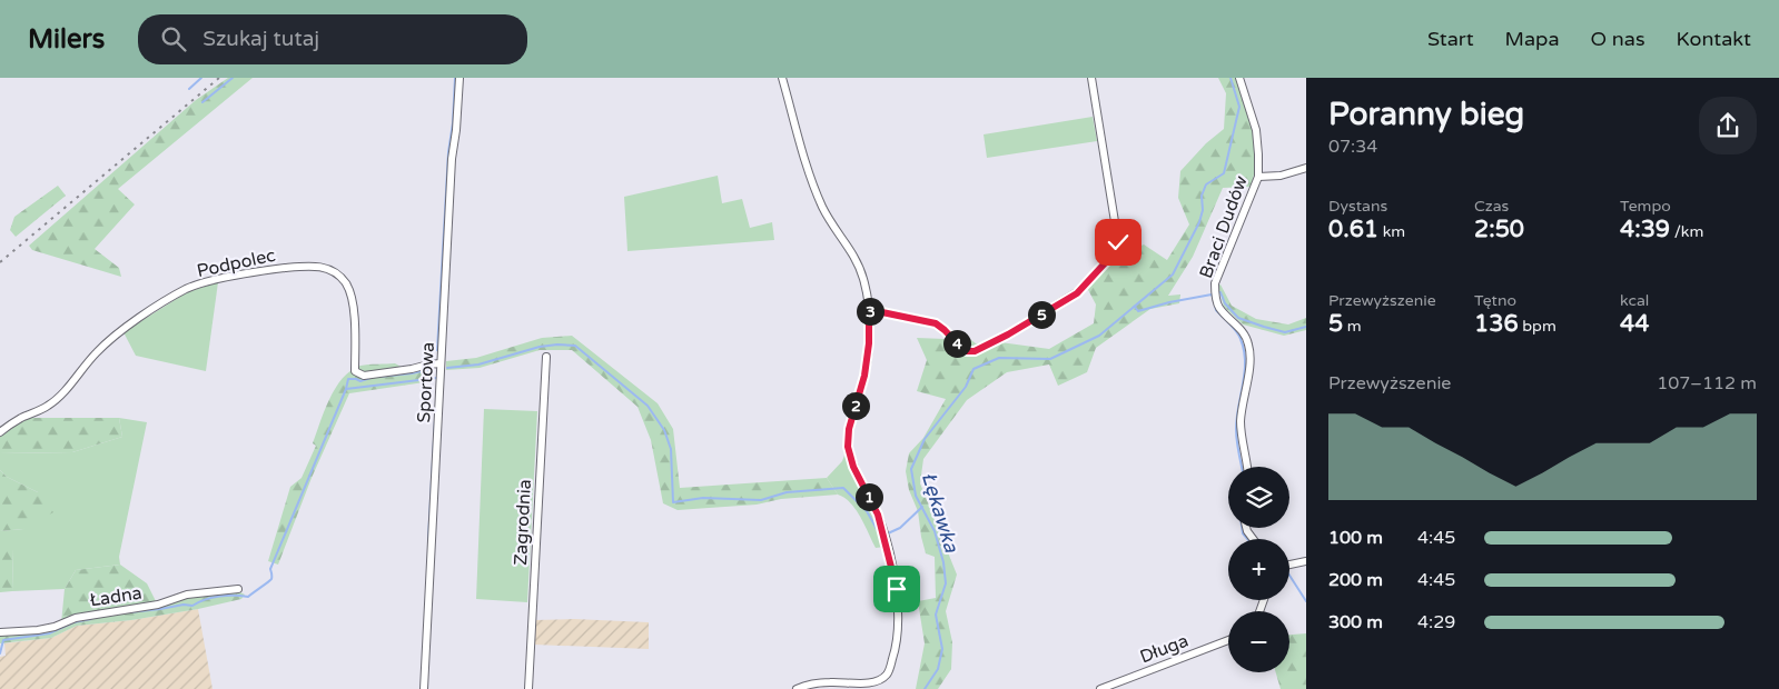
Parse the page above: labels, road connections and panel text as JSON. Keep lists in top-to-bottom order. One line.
{"streets":{"street":["Braci Dudów","Podpolec","Sportowa","Zagrodnia","Ładna","Długa"]},"crossings":[["Podpolec","Sportowa"]],"water":["Łękawka"],"page":{"header":"Milers","search":"Szukaj tutaj","nav":["Start","Mapa","O nas","Kontakt"],"heading":["Poranny bieg","07:34"],"stats":[["Dystans","0.61 km"],["Czas","2:50"],["Tempo","4:39 /km"],["Przewyższenie","5 m"],["Tętno","136 bpm"],["kcal","44"]],"pins":["3","5","4","2","1"],"chart":["Przewyższenie","107–112 m"],"map_buttons":["+","−"],"list":[{"name":"100 m","note":"4:45"},{"name":"200 m","note":"4:45"},{"name":"300 m","note":"4:29"}]}}
